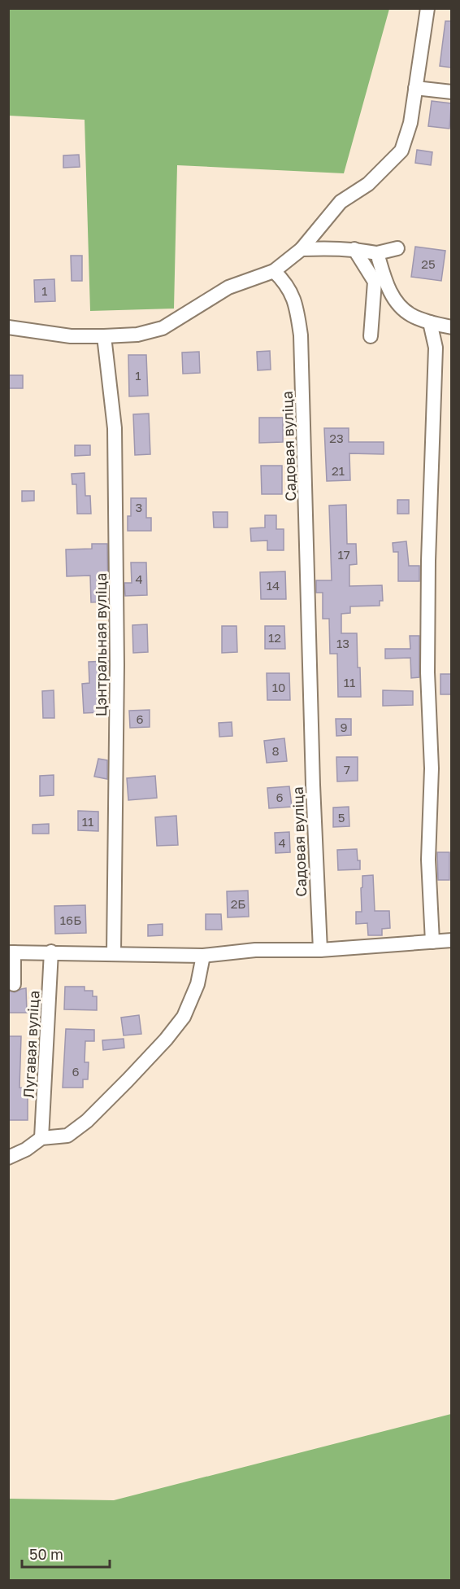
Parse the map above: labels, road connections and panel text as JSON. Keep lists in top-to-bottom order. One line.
{"streets":{"street":["Садовая вуліца","Цэнтральная вуліца","Лугавая вуліца"]},"house_numbers":["25","1","1","23","21","3","17","4","14","12","13","11","10","6","9","8","7","6","5","11","4","2Б","16Б","6"],"scale_bar":"50 m"}
